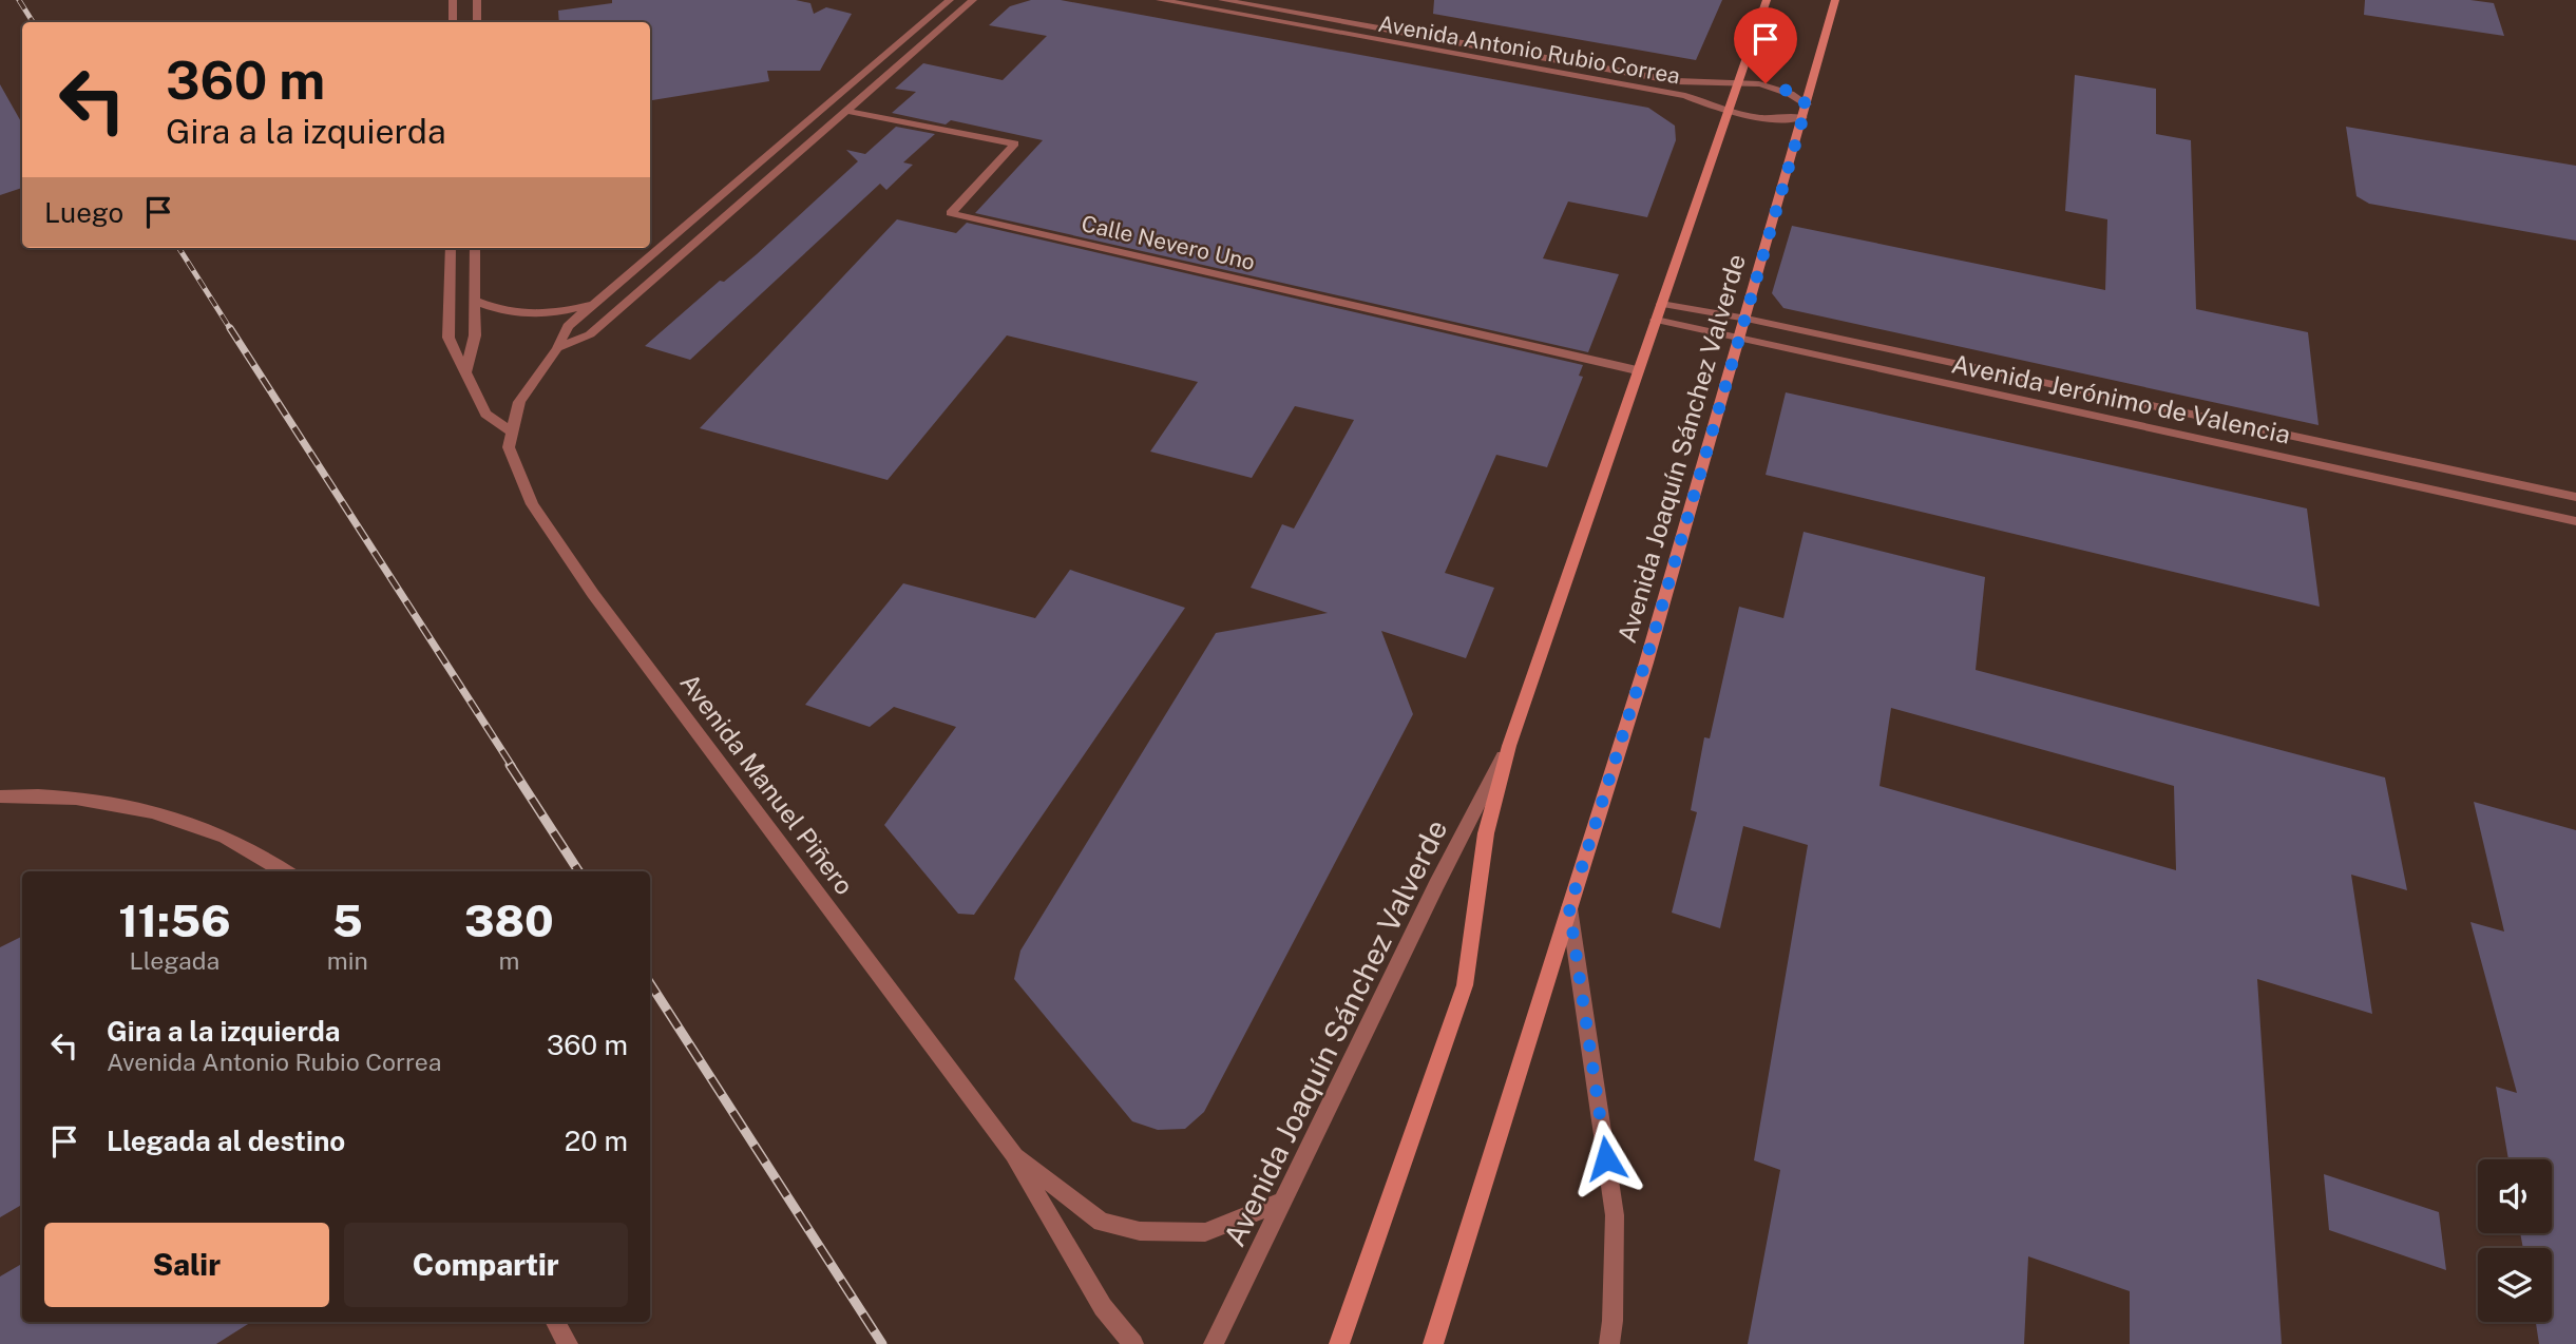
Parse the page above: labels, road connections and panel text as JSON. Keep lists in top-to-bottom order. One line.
{"streets":{"main road":["Avenida Joaquín Sánchez Valverde"],"street":["Avenida Antonio Rubio Correa","Calle Nevero Uno","Avenida Jerónimo de Valencia","Avenida Manuel Piñero"]},"crossings":[["Avenida Antonio Rubio Correa","Avenida Joaquín Sánchez Valverde"],["Calle Nevero Uno","Avenida Joaquín Sánchez Valverde"],["Avenida Jerónimo de Valencia","Avenida Joaquín Sánchez Valverde"],["Avenida Joaquín Sánchez Valverde","Avenida Manuel Piñero"]],"page":{"turn":["360 m","Gira a la izquierda"],"then":"Luego","eta":["11:56","Llegada","5","min","380","m"],"list":[{"name":"Gira a la izquierda","note":"Avenida Antonio Rubio Correa","value":"360 m"},{"name":"Llegada al destino","value":"20 m"}],"buttons":["Salir","Compartir"]}}
